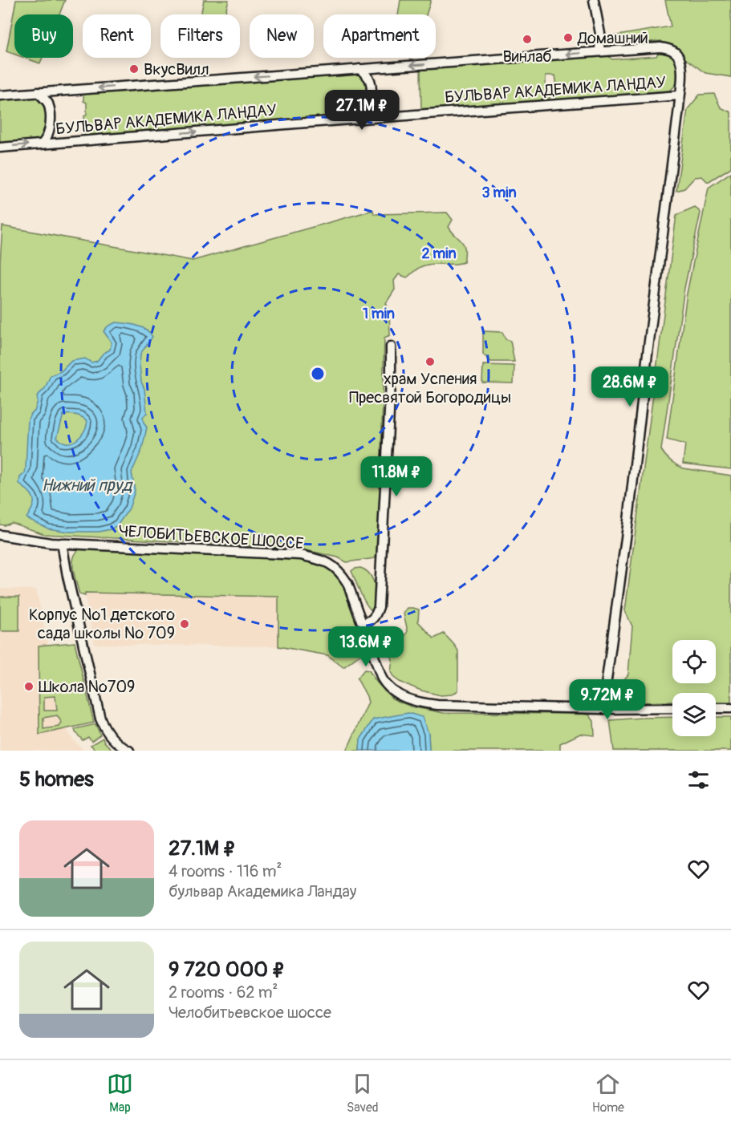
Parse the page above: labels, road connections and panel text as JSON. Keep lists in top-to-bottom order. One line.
{"streets":{"street":["БУЛЬВАР АКАДЕМИКА ЛАНДАУ","ЧЕЛОБИТЬЕВСКОЕ ШОССЕ"]},"water":["Нижний пруд"],"places":["Домашний","Винлаб","ВкусВилл","храм Успения Пресвятой Богородицы","Корпус №1 детского сада школы № 709","Школа №709"],"page":{"chip":["Buy","Rent","Filters","New","Apartment"],"price":["27.1M ₽","28.6M ₽","11.8M ₽","13.6M ₽","9.72M ₽"],"heading":"5 homes","list":[{"name":"27.1M ₽","note":"4 rooms · 116 m² · бульвар Академика Ландау"},{"name":"9 720 000 ₽","note":"2 rooms · 62 m² · Челобитьевское шоссе"}],"tabs":["Map","Saved","Home"]},"rings":["3 min","2 min","1 min"]}
